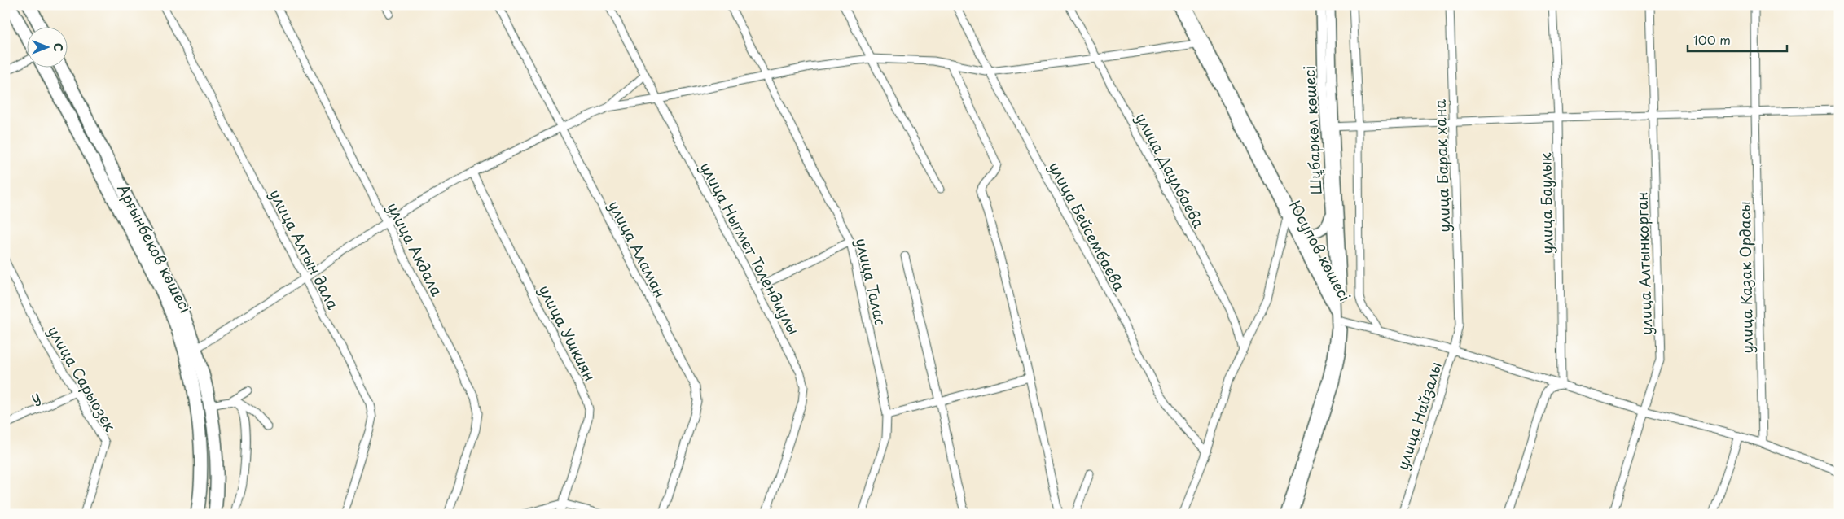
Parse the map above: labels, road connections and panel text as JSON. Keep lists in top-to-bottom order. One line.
{"streets":{"main road":["Арғынбеков көшесі"],"street":["Шұбаркөл көшесі","улица Барак хана","улица Даулбаева","улица Баулык","улица Бейсембаева","улица Ныгмет Толендиулы","улица Алтын дала","улица Акдала","улица Аламан","Юсупов көшесі","улица Алтынкорган","улица Казак Ордасы","улица Талас","улица Ушкиян","улица Сарыозек","у","улица Найзалы"]},"crossings":[["Шұбаркөл көшесі","Юсупов көшесі"],["улица Барак хана","улица Найзалы"],["улица Сарыозек","у"]],"scale_bar":"100 m","north":"right"}
